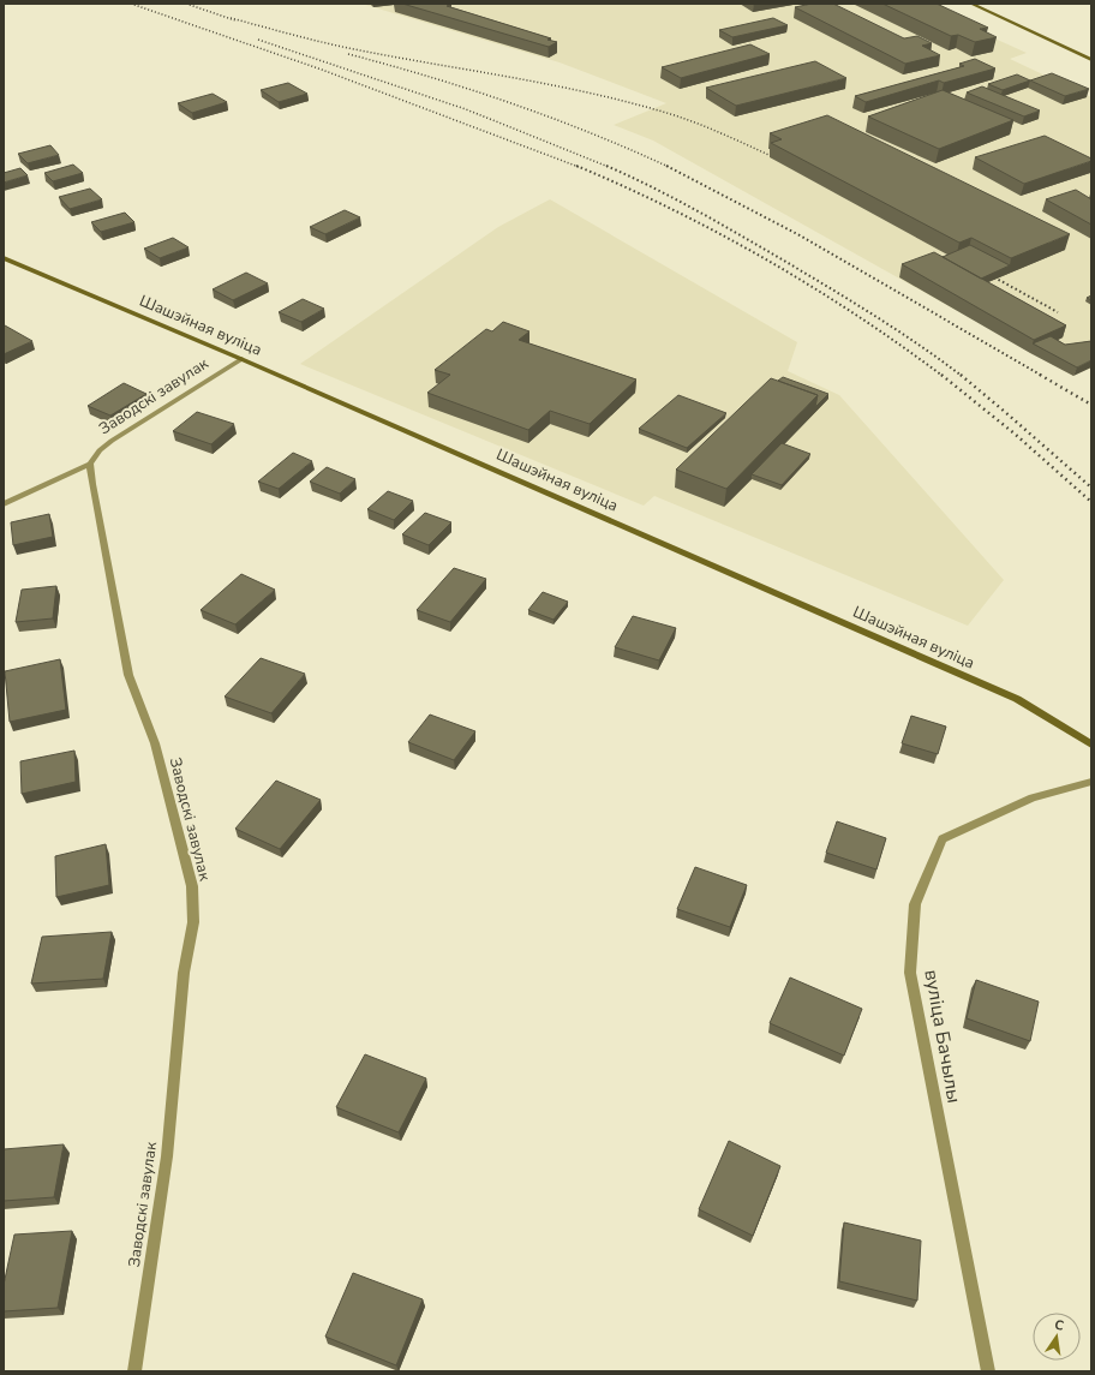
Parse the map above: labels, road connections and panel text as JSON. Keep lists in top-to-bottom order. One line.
{"streets":{"main road":["Шашэйная вуліца"],"street":["Заводскі завулак","вуліца Бачылы"]},"crossings":[["Шашэйная вуліца","Заводскі завулак"]],"north":"top"}
